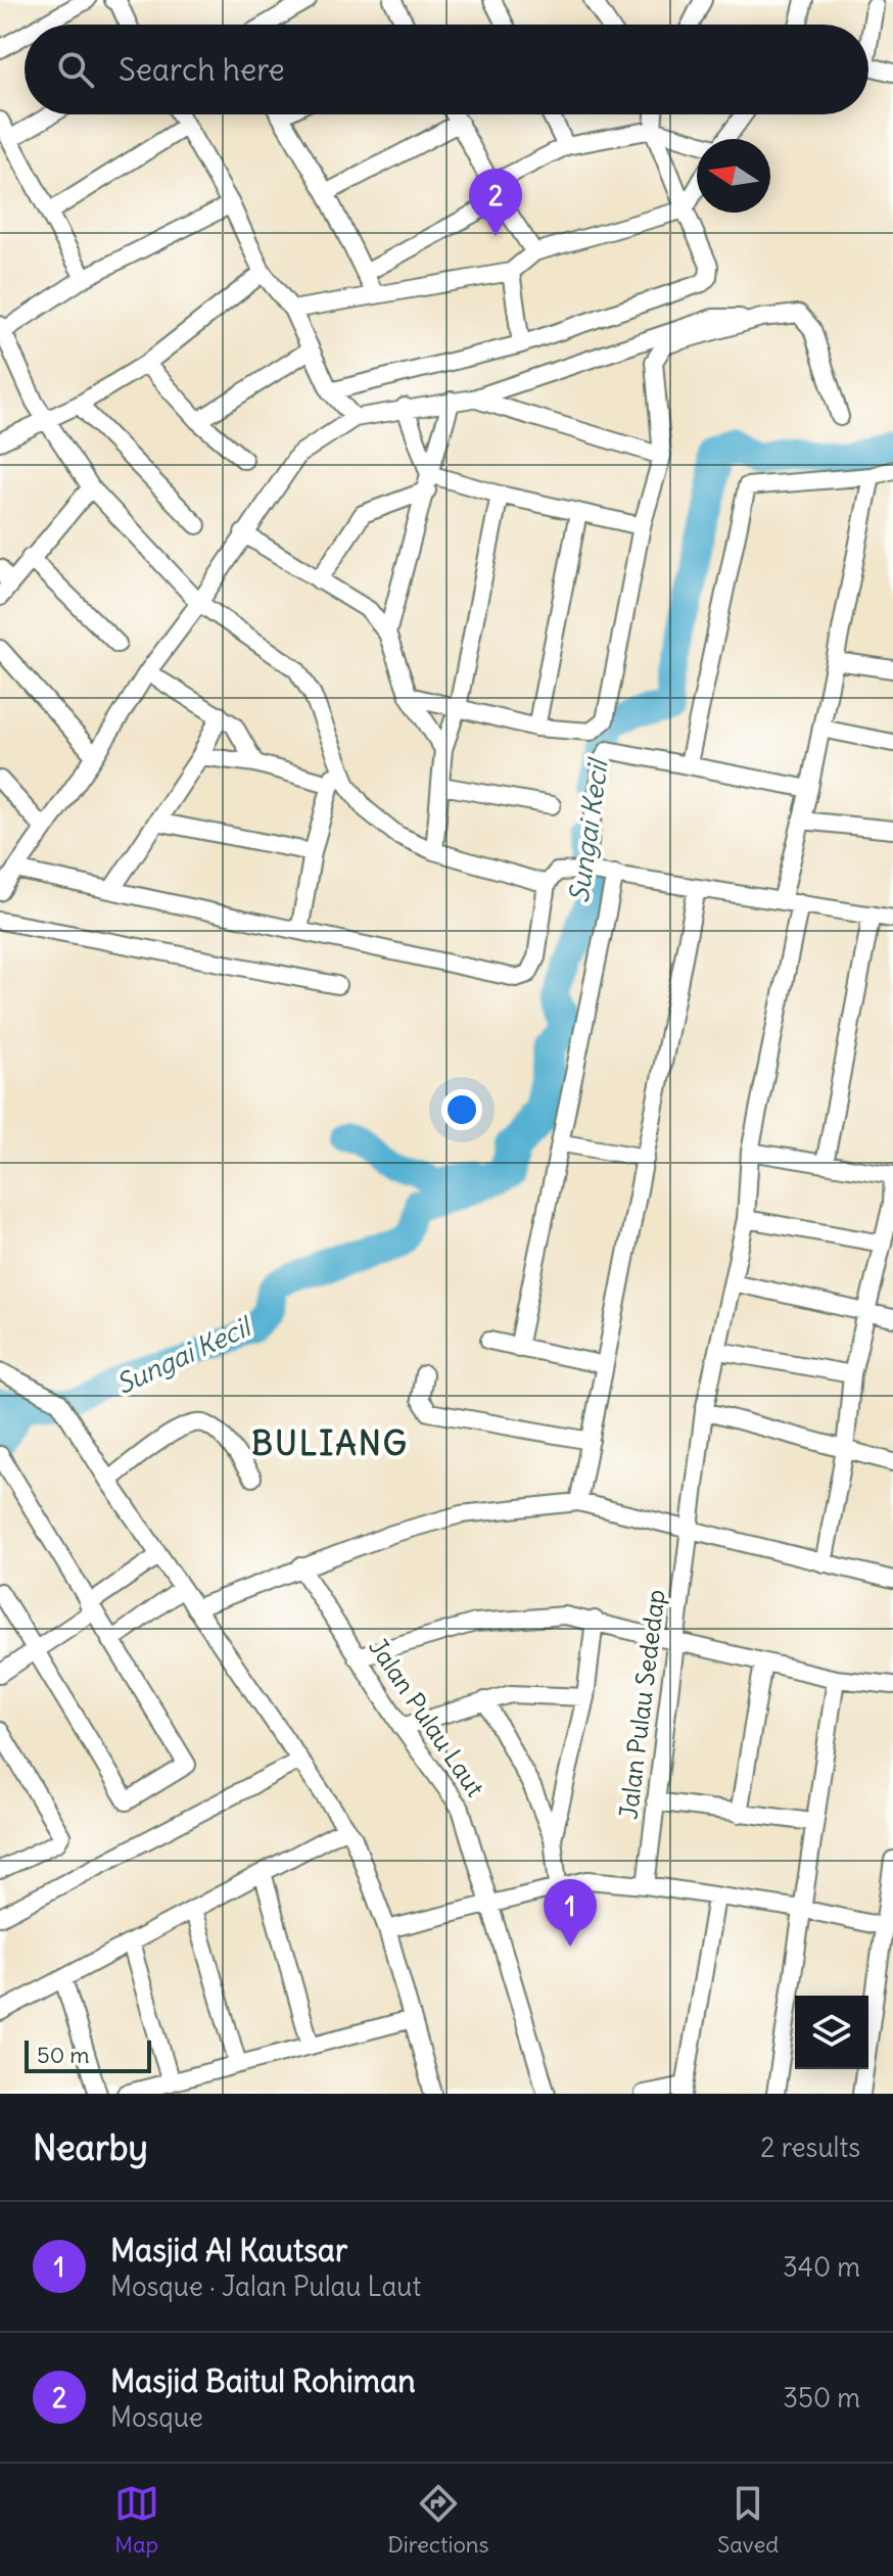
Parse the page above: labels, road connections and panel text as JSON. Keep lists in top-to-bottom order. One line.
{"streets":{"street":["Jalan Pulau Sededap","Jalan Pulau Laut"]},"districts":["BULIANG"],"water":["Sungai Kecil"],"scale_bar":"50 m","north":"left","page":{"search":"Search here","pins":["2","1"],"scale":"50 m","heading":["Nearby","2 results"],"list":[{"mark":"1","name":"Masjid Al Kautsar","note":"Mosque · Jalan Pulau Laut","value":"340 m"},{"mark":"2","name":"Masjid Baitul Rohiman","note":"Mosque","value":"350 m"}],"nav":["Map","Directions","Saved"]}}
